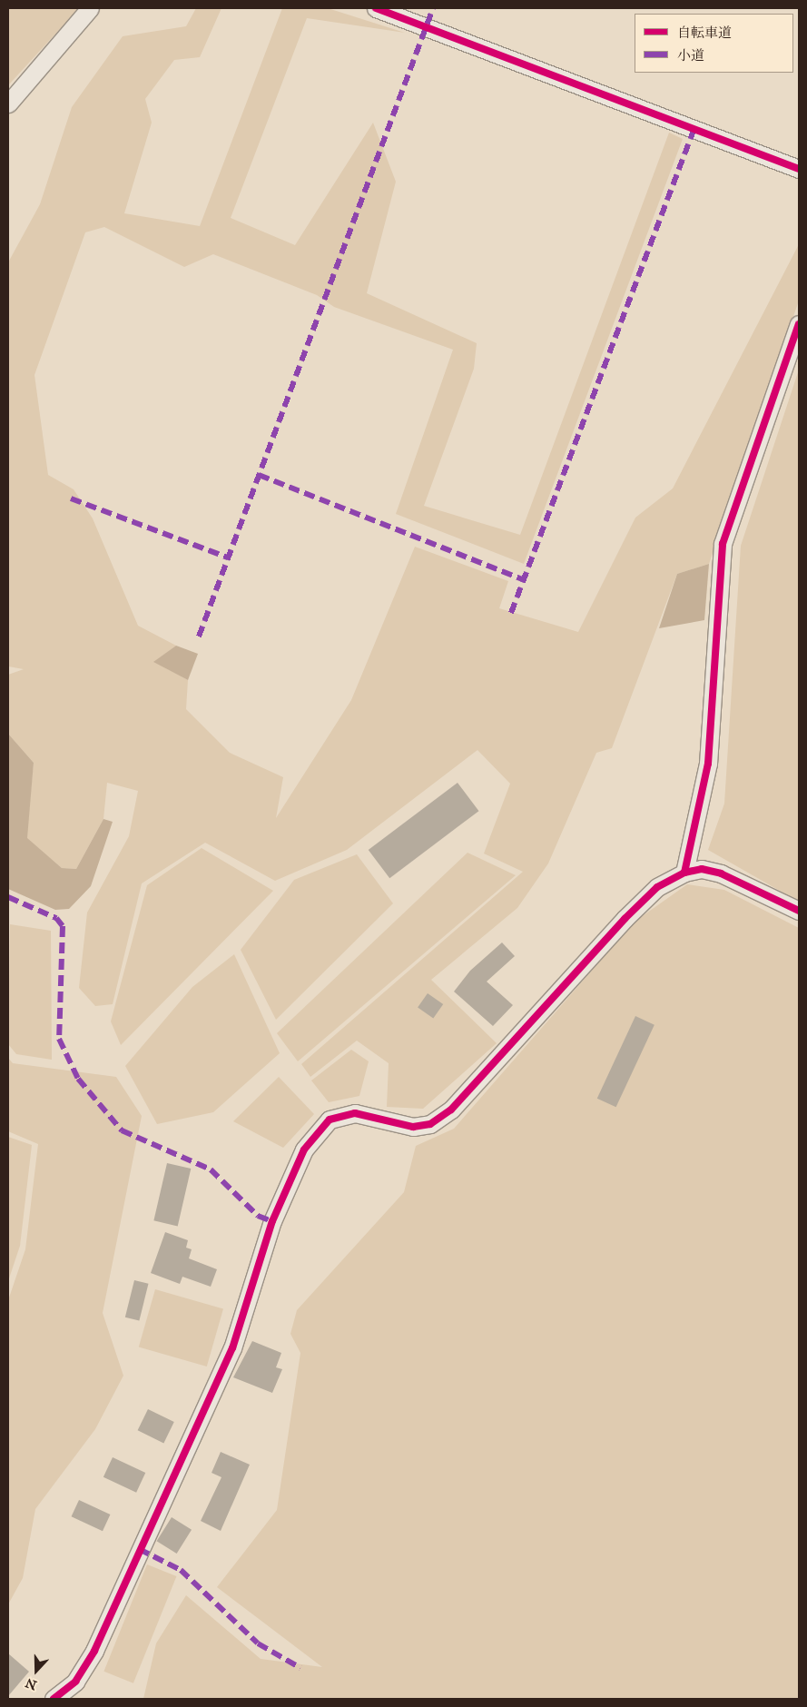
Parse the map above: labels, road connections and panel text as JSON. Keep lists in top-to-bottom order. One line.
{"legend":["自転車道","小道"],"north":"bottom"}
